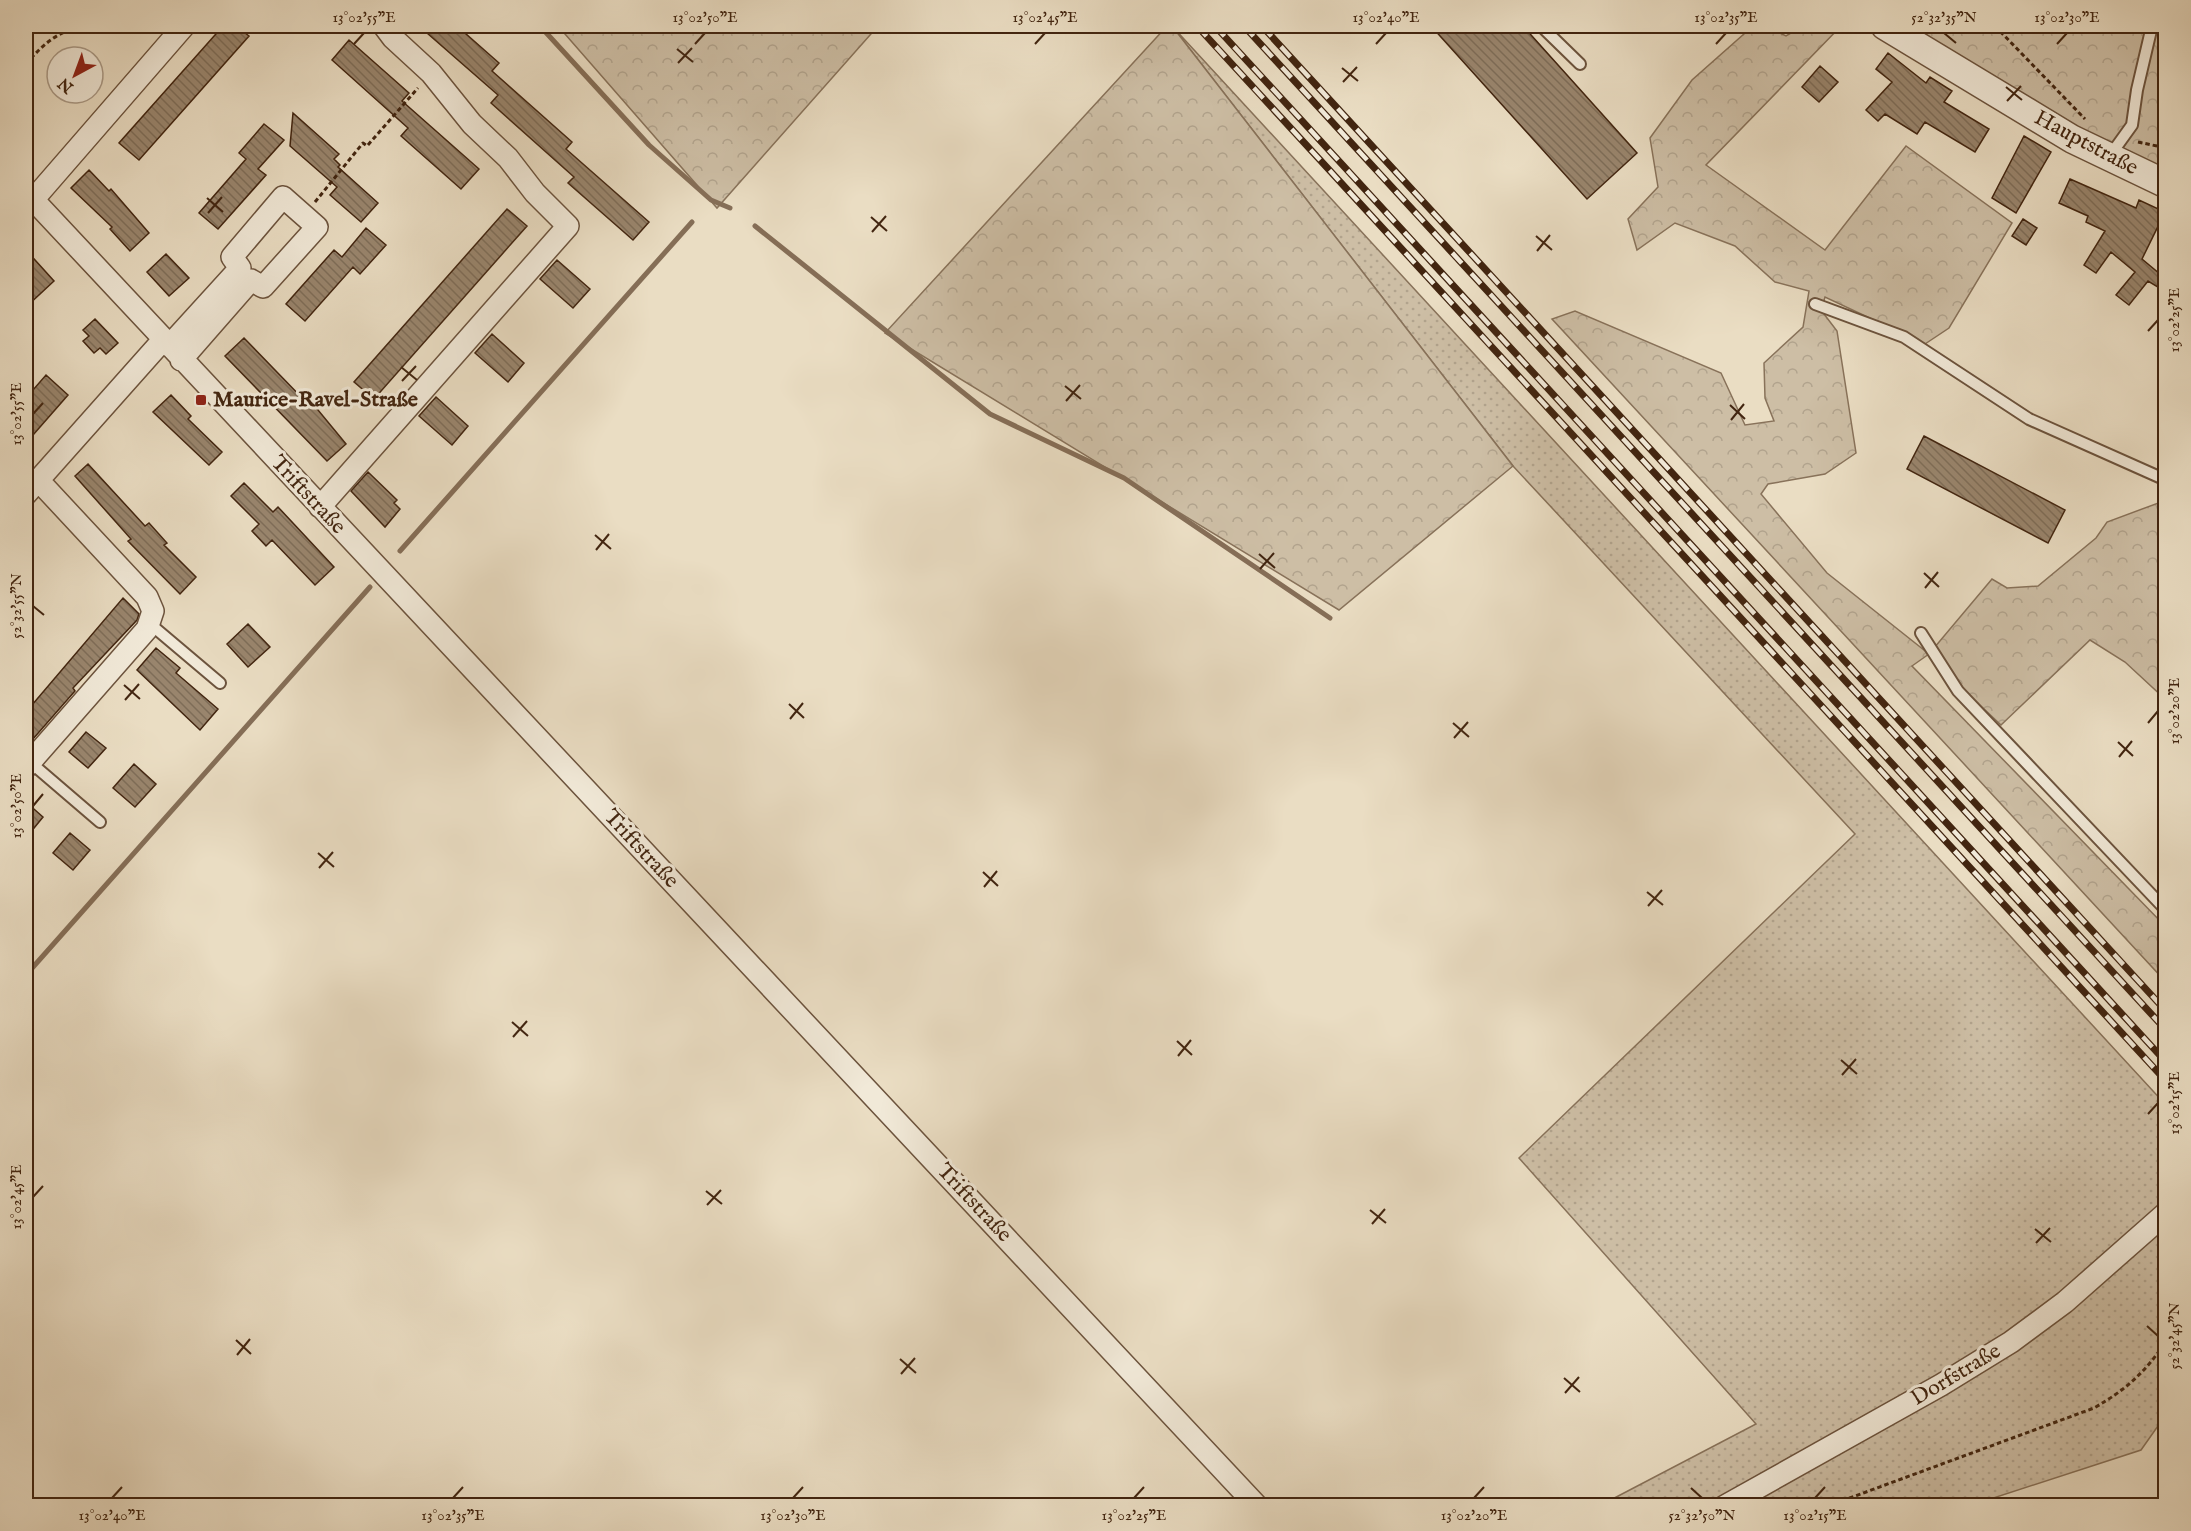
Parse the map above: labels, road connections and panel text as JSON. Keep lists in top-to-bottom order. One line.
{"streets":{"street":["Hauptstraße","Triftstraße","Dorfstraße"]},"places":{"transit":["Maurice-Ravel-Straße"]},"north":"bottom left","coordinates":["13°02'55\"E","13°02'50\"E","13°02'45\"E","13°02'40\"E","13°02'35\"E","52°32'35\"N","13°02'30\"E","13°02'25\"E","52°32'55\"N","13°02'20\"E","13°02'15\"E","52°32'45\"N","52°32'50\"N"]}
